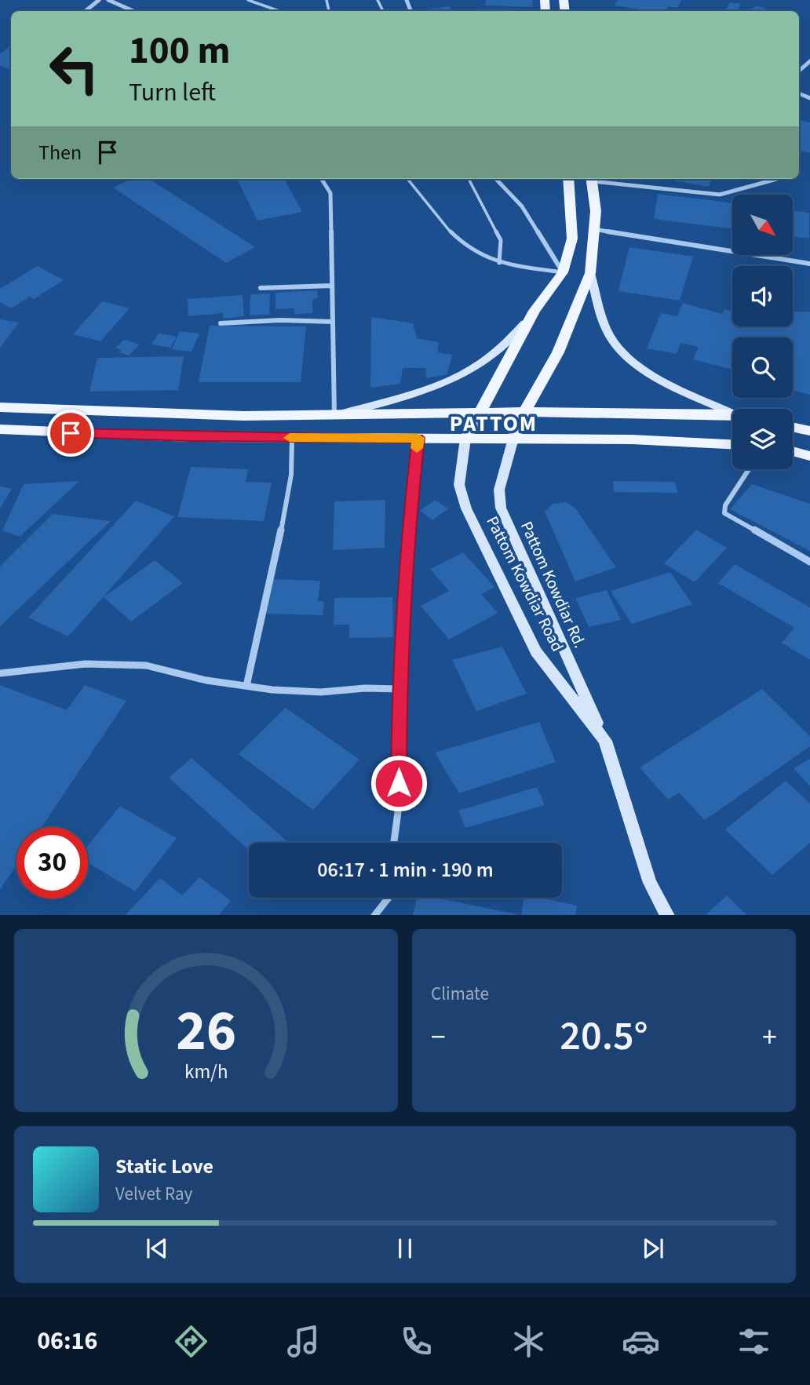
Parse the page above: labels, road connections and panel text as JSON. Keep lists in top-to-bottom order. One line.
{"streets":{"main road":["Pattom Kowdiar Road","Pattom Kowdiar Rd."]},"crossings":[["Pattom Kowdiar Road","Pattom Kowdiar Rd."]],"districts":["PATTOM"],"north":"bottom right","page":{"turn":["100 m","Turn left"],"then":"Then","limit":"30","trip":"06:17 · 1 min · 190 m","tile":"Climate","heat":["−","20.5°","+"],"song":["Static Love","Velvet Ray"],"tabs":"06:16","gauge":["26","km/h"]}}
